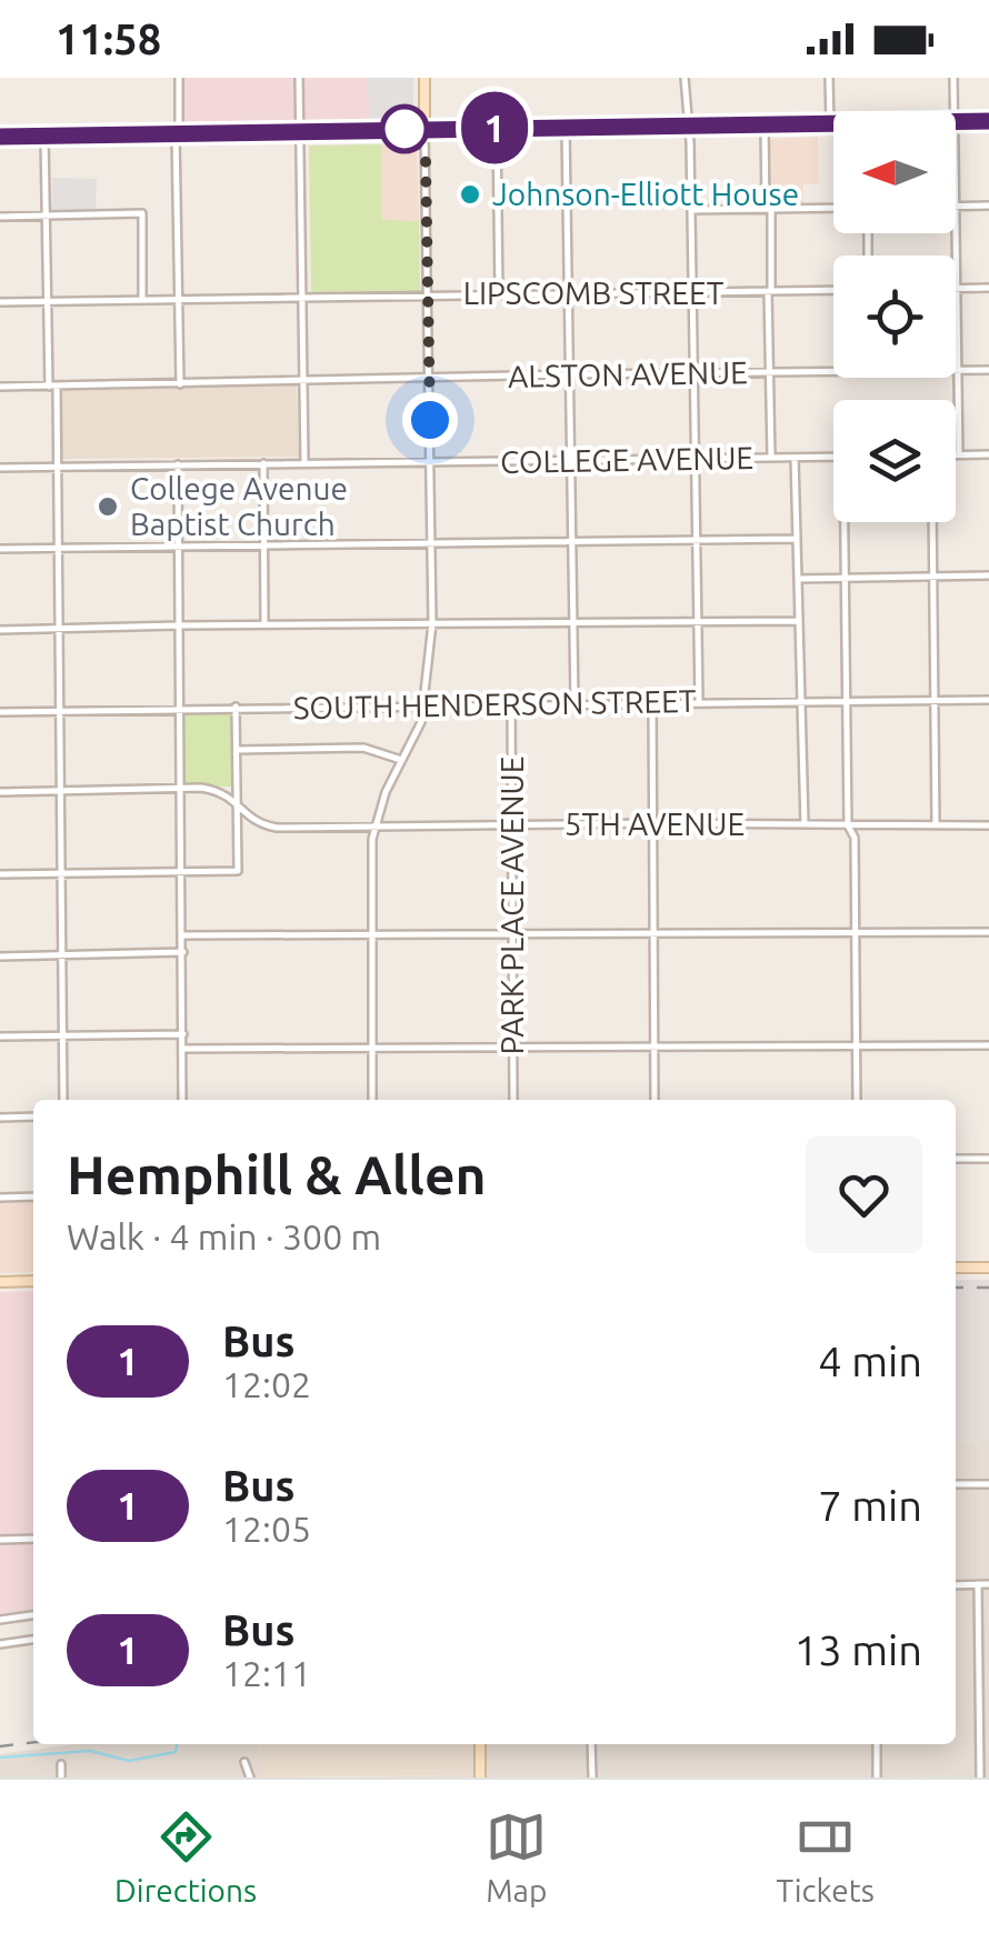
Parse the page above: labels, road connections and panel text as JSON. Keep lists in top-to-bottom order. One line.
{"streets":{"street":["LIPSCOMB STREET","ALSTON AVENUE","COLLEGE AVENUE","SOUTH HENDERSON STREET","5TH AVENUE","PARK PLACE AVENUE"]},"crossings":[["SOUTH HENDERSON STREET","PARK PLACE AVENUE"],["5TH AVENUE","PARK PLACE AVENUE"]],"places":["Johnson-Elliott House","College Avenue Baptist Church"],"lines":["bus line 1"],"north":"left","page":{"status":"11:58","on_map":"1","heading":["Hemphill & Allen","Walk · 4 min · 300 m"],"list":[{"mark":"1","name":"Bus","note":"12:02","value":"4 min"},{"mark":"1","name":"Bus","note":"12:05","value":"7 min"},{"mark":"1","name":"Bus","note":"12:11","value":"13 min"}],"tabs":["Directions","Map","Tickets"]}}
